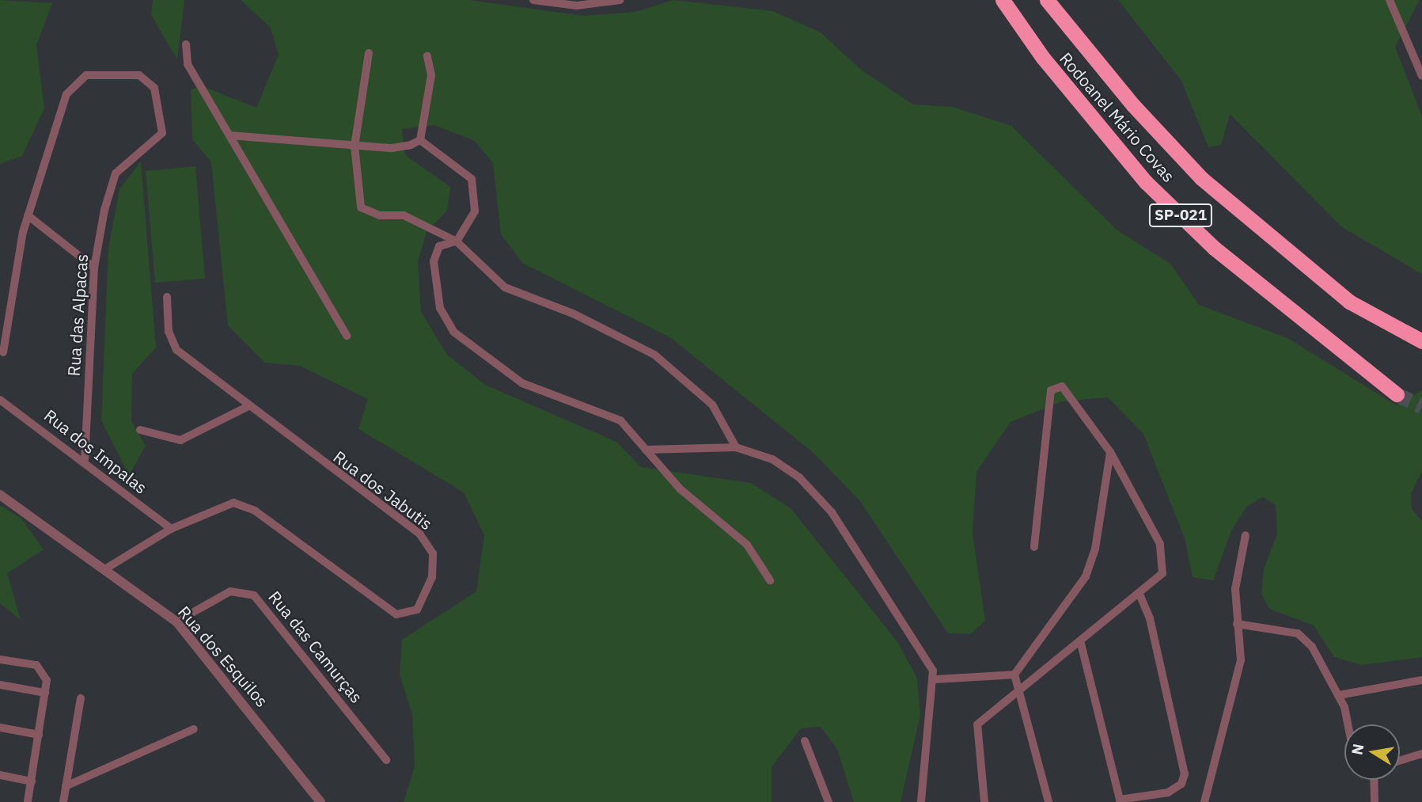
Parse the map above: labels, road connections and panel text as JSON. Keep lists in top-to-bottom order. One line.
{"streets":{"highway":["Rodoanel Mário Covas","SP-021"],"street":["Rua das Alpacas","Rua dos Impalas","Rua dos Jabutis","Rua das Camurças","Rua dos Esquilos"]},"crossings":[["Rua das Alpacas","Rua dos Impalas"],["Rua dos Impalas","Rua dos Jabutis"],["Rua dos Jabutis","Rua dos Esquilos"],["Rua das Camurças","Rua dos Esquilos"]],"north":"left"}
